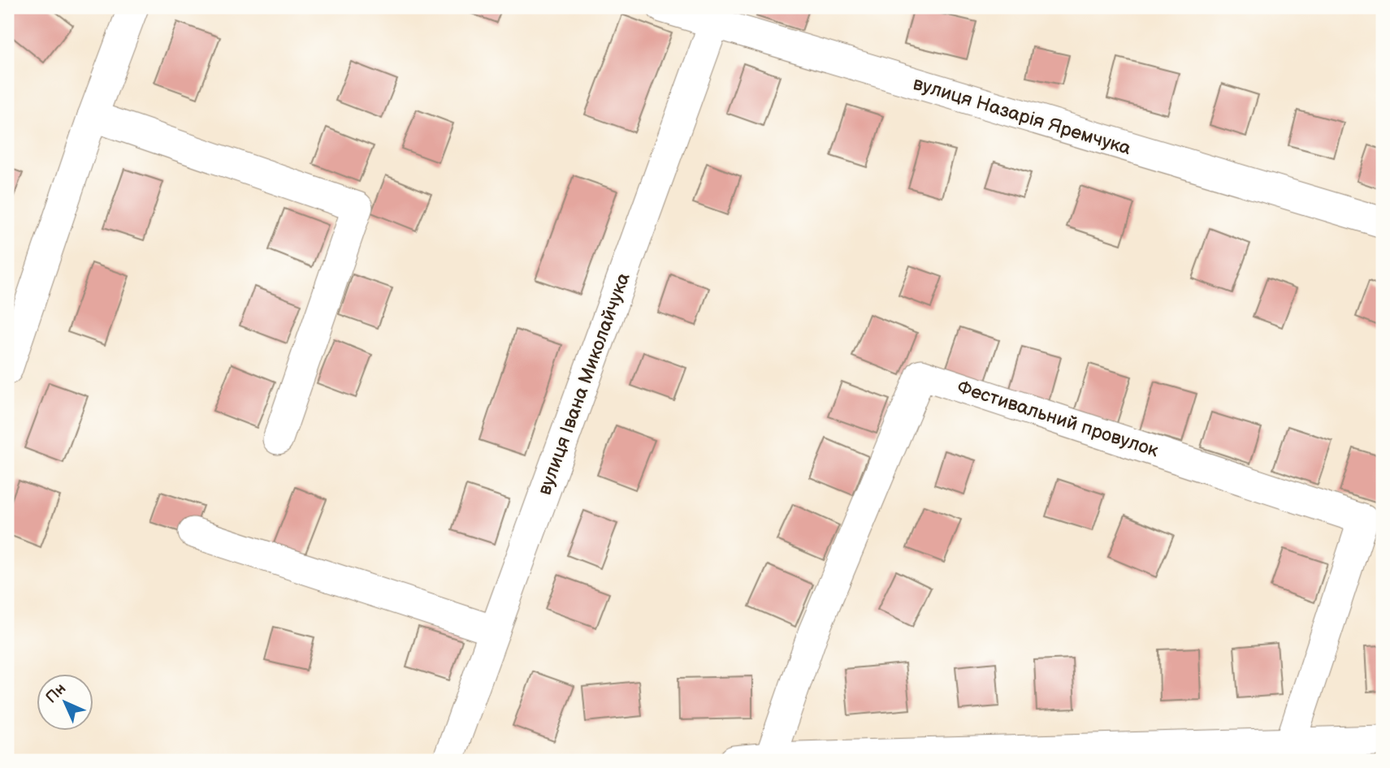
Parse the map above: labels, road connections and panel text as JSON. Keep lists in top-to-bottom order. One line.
{"streets":{"street":["вулиця Назарія Яремчука","вулиця Івана Миколайчука","Фестивальний провулок"]},"crossings":[["вулиця Назарія Яремчука","вулиця Івана Миколайчука"]],"north":"top left"}
